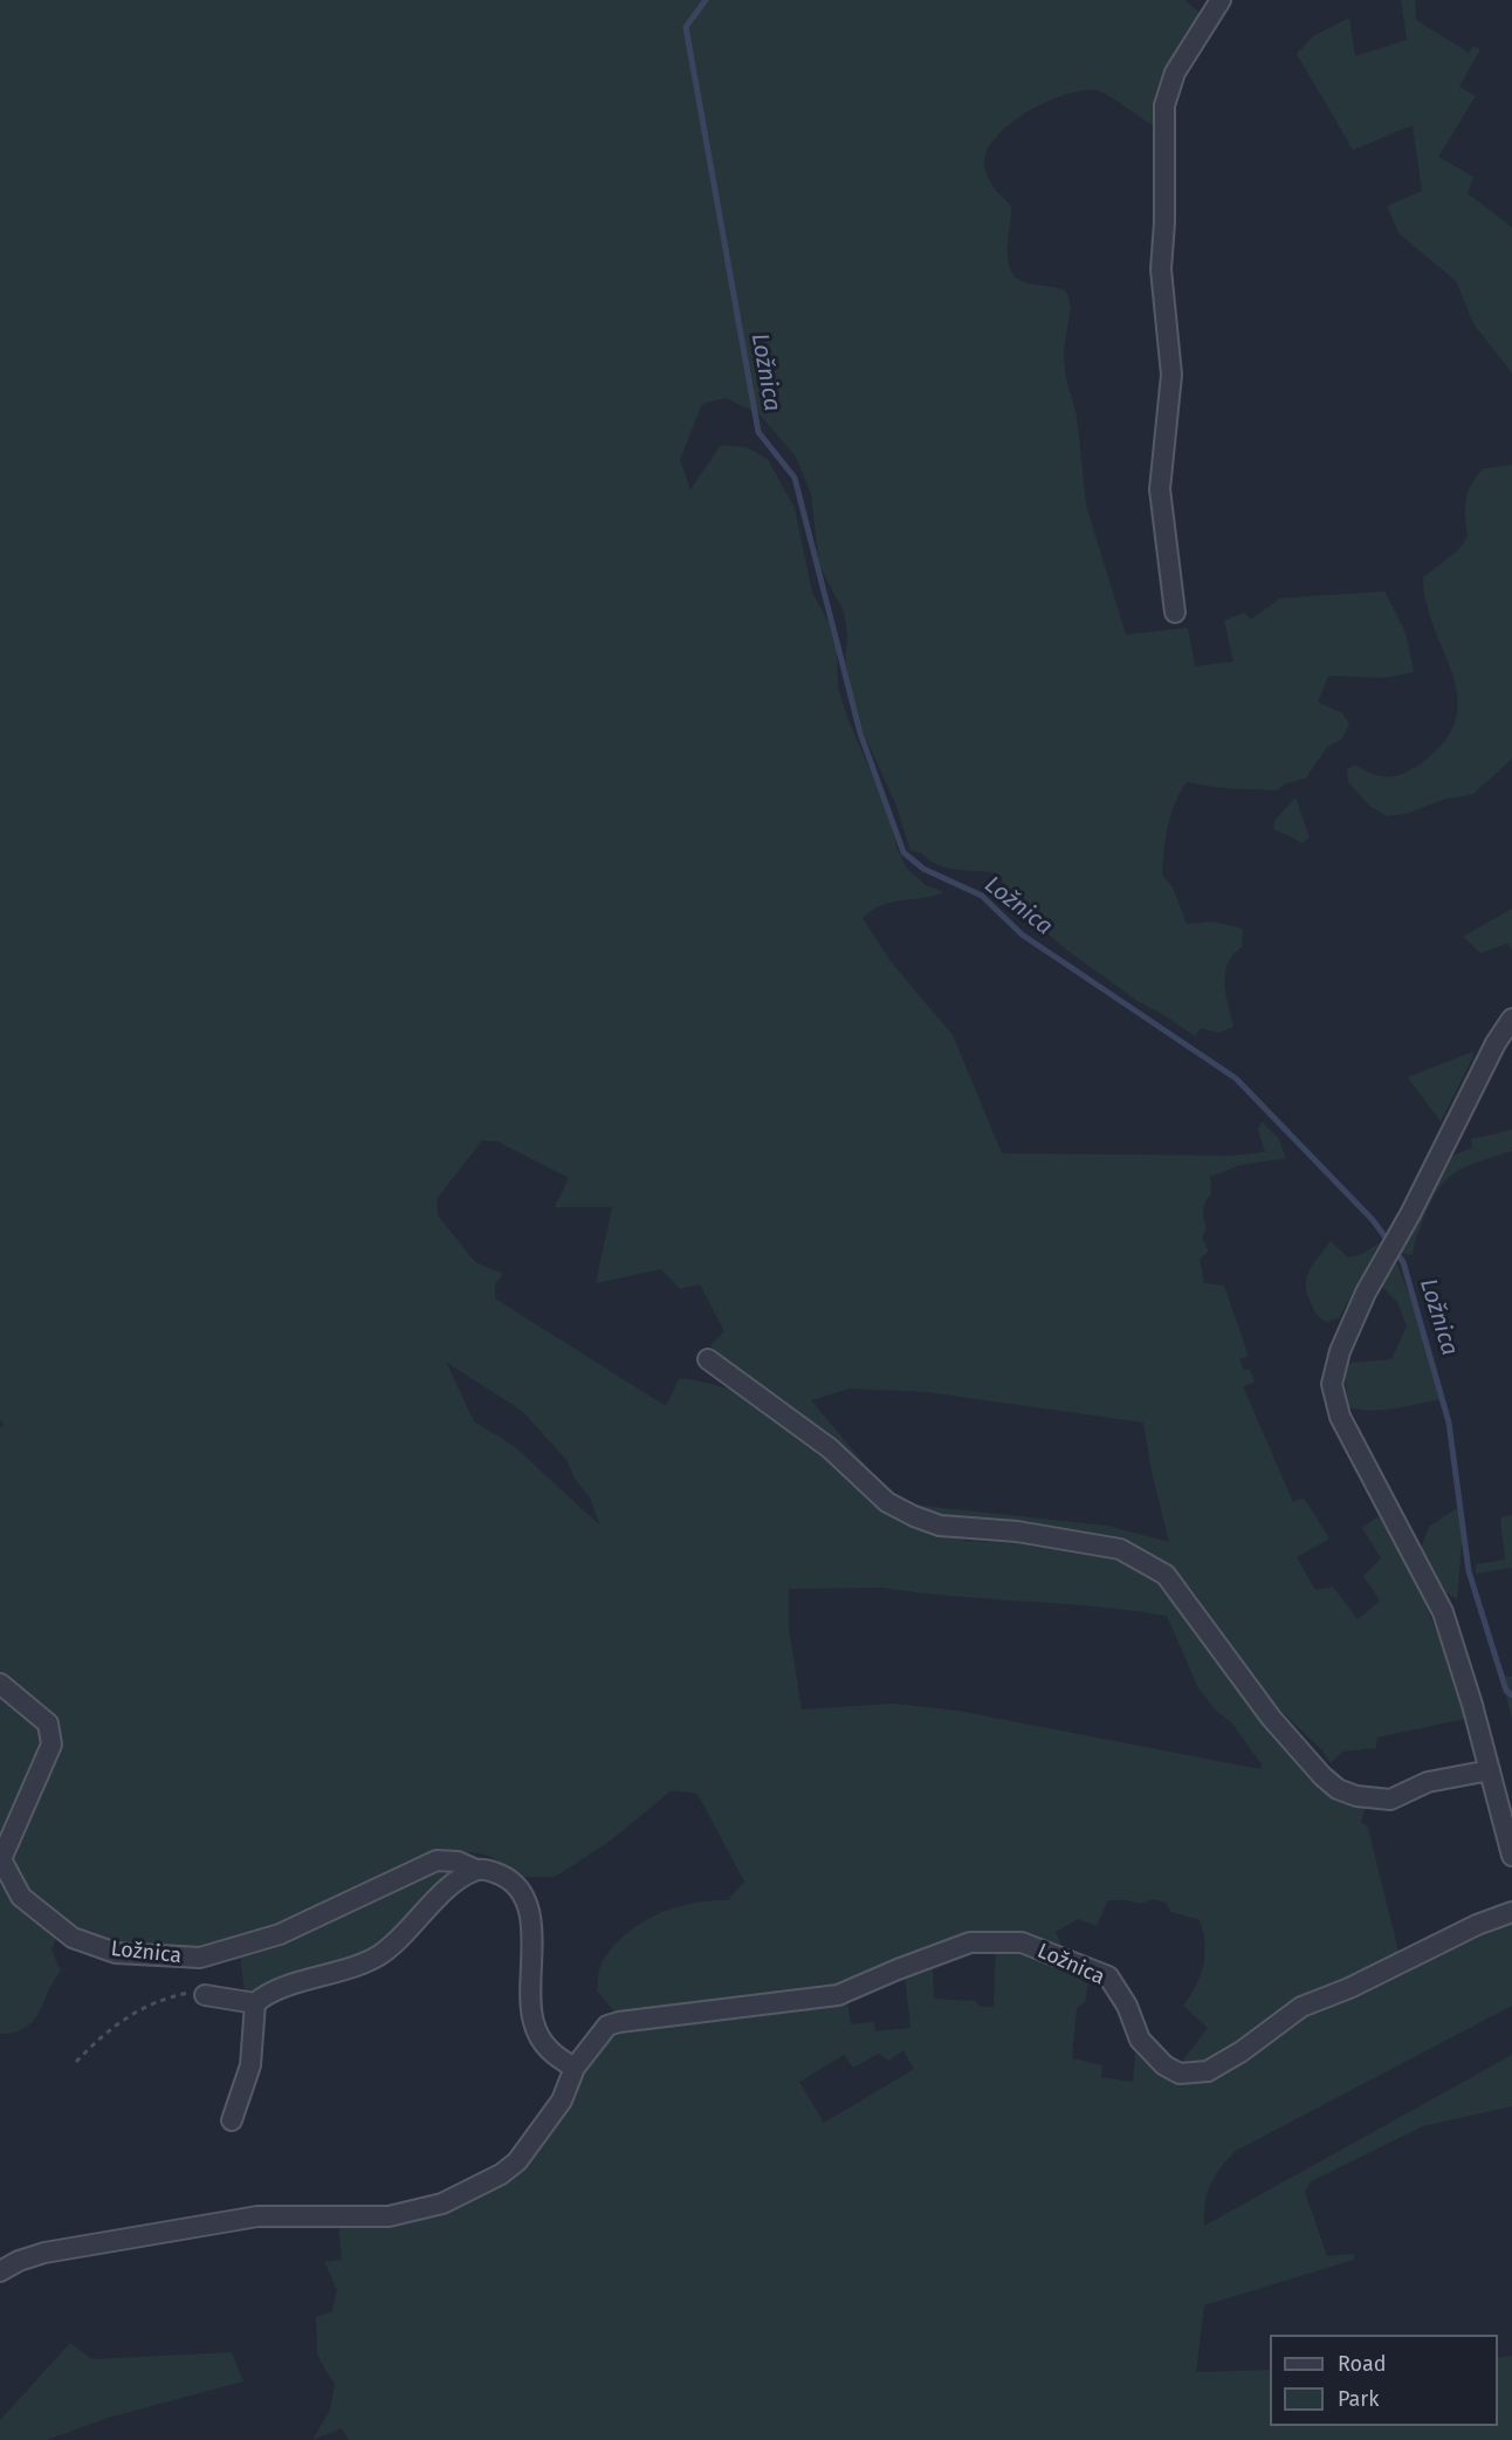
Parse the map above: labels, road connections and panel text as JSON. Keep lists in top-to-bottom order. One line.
{"streets":{"street":["Ložnica"]},"water":["Ložnica"],"legend":["Road","Park"]}
